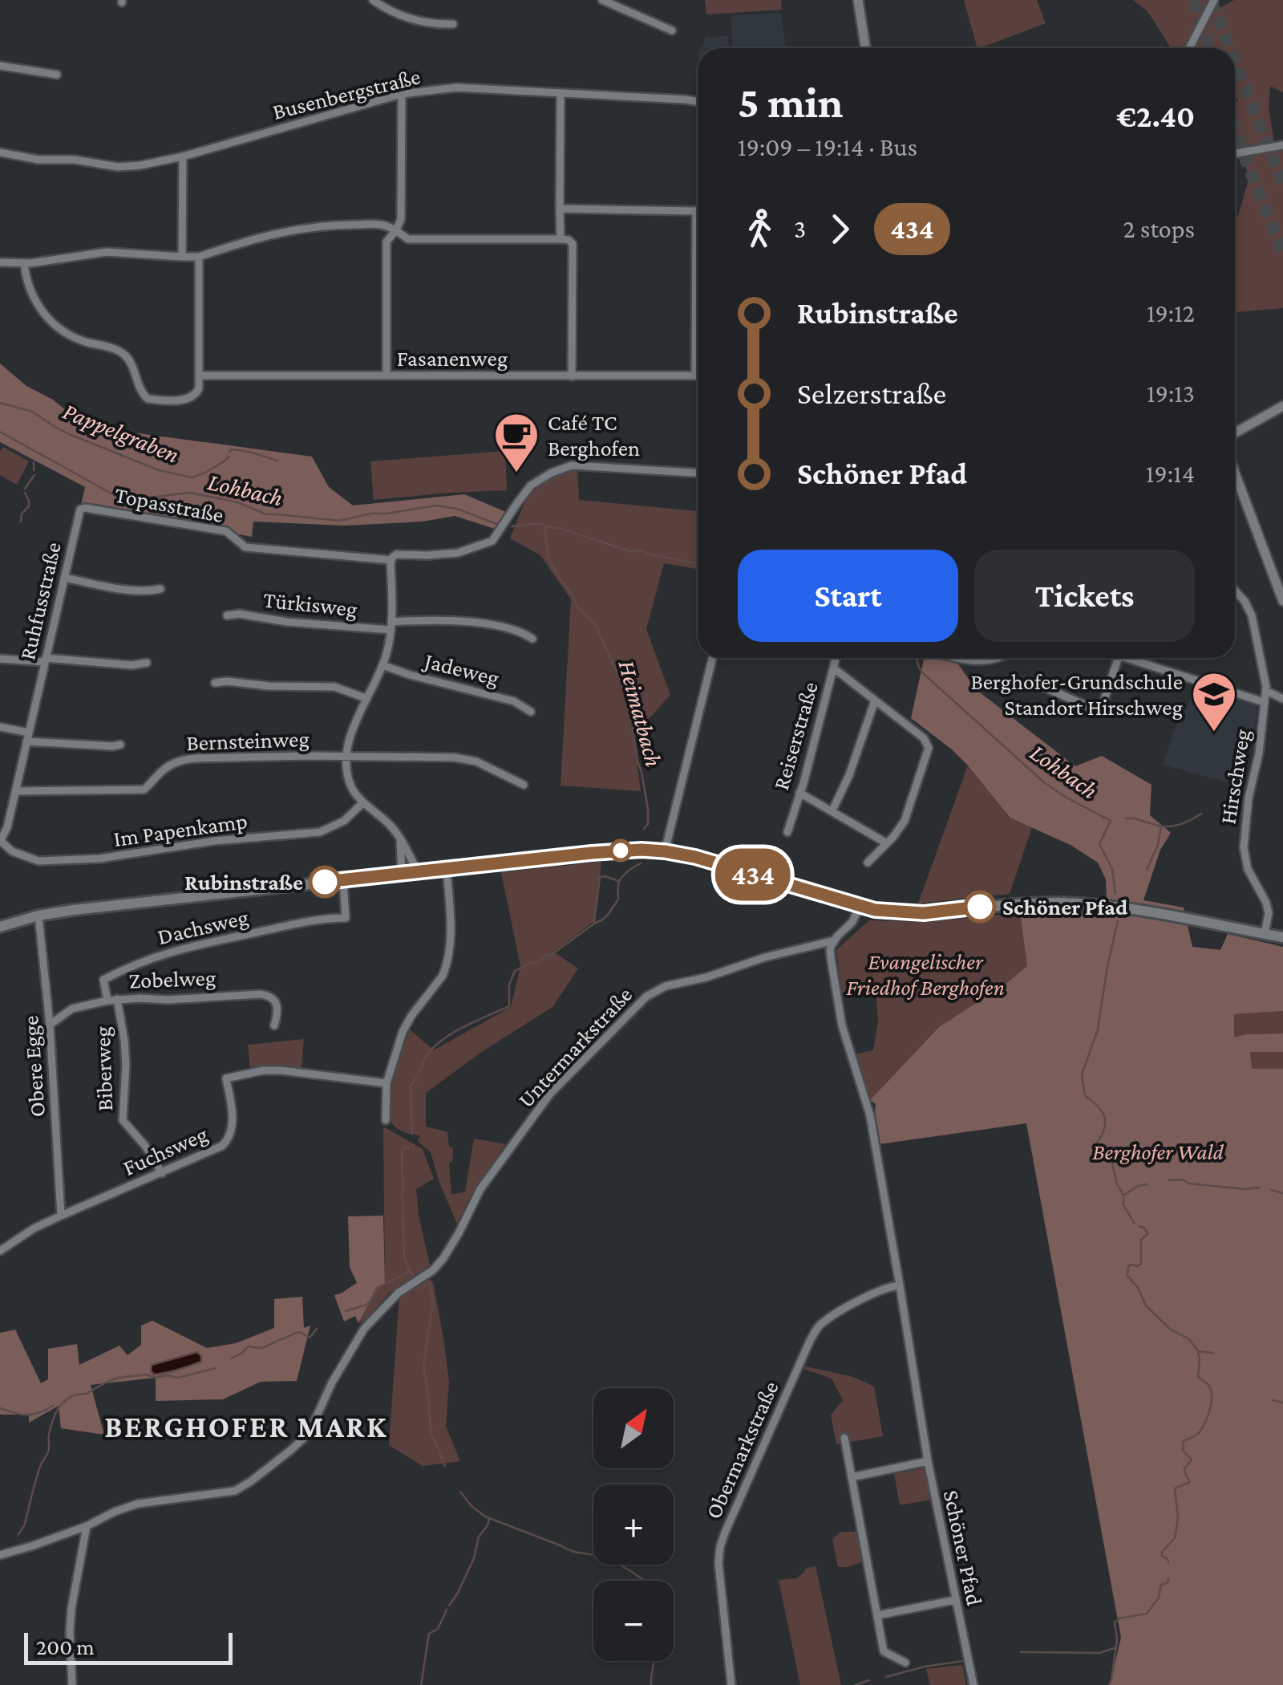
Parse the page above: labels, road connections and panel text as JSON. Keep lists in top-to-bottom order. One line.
{"streets":{"street":["Busenbergstraße","Fasanenweg","Topasstraße","Ruhfusstraße","Türkisweg","Jadeweg","Reiserstraße","Bernsteinweg","Hirschweg","Im Papenkamp","Dachsweg","Zobelweg","Untermarkstraße","Obere Egge","Biberweg","Fuchsweg","Obermarkstraße","Schöner Pfad"]},"crossings":[["Topasstraße","Ruhfusstraße"],["Ruhfusstraße","Bernsteinweg"],["Ruhfusstraße","Im Papenkamp"],["Dachsweg","Zobelweg"],["Zobelweg","Obere Egge"],["Zobelweg","Biberweg"],["Untermarkstraße","Schöner Pfad"],["Obere Egge","Fuchsweg"],["Biberweg","Fuchsweg"],["Obermarkstraße","Schöner Pfad"]],"districts":["BERGHOFER MARK"],"water":["Pappelgraben","Lohbach","Heimatbach"],"parks":["Evangelischer Friedhof Berghofen","Berghofer Wald"],"places":{"cafe":["Café TC Berghofen"],"school or university":["Berghofer-Grundschule Standort Hirschweg"],"other":["Rubinstraße","Schöner Pfad"]},"lines":["bus line 434"],"scale_bar":"200 m","north":"top right","page":{"on_map":"434","heading":["5 min","19:09 – 19:14 · Bus","€2.40"],"legs":["3","434","2 stops"],"list":[{"name":"Rubinstraße","value":"19:12"},{"name":"Selzerstraße","value":"19:13"},{"name":"Schöner Pfad","value":"19:14"}],"buttons":["Start","Tickets"],"map_buttons":["+","−"],"scale":"200 m"}}
